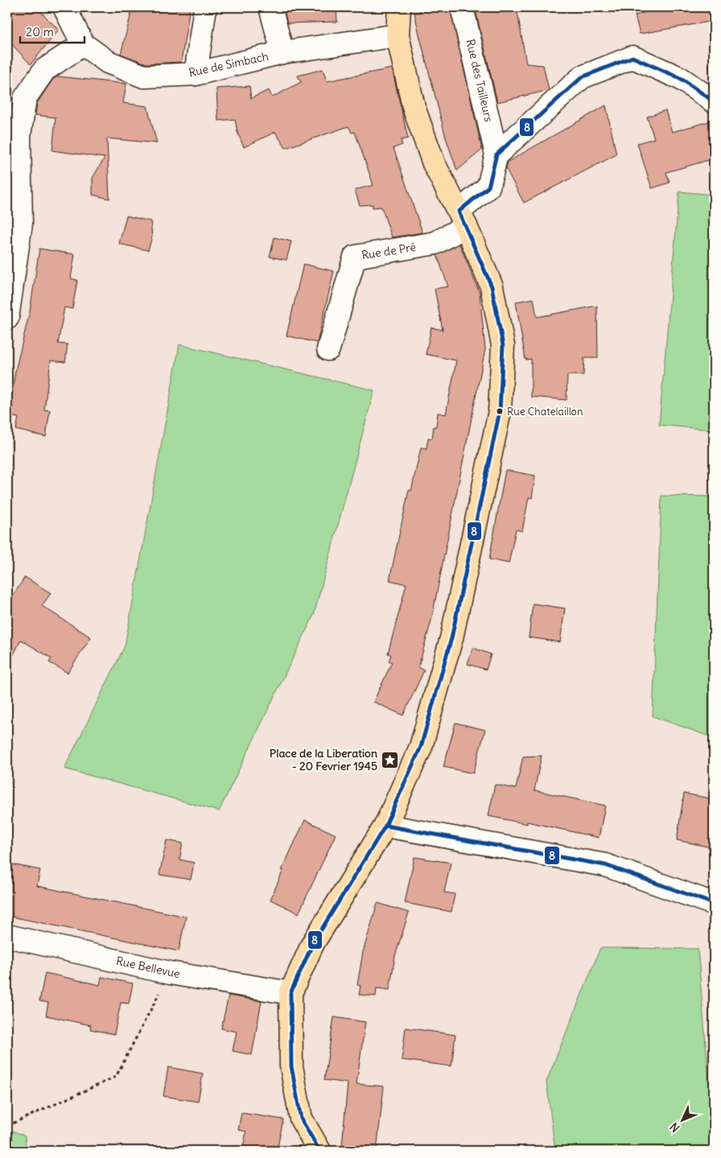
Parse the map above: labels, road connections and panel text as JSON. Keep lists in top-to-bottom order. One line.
{"streets":{"street":["Rue de Simbach","Rue des Tailleurs","Rue de Pré","Rue Bellevue"]},"places":{"other":["Rue Chatelaillon"],"place":["Place de la Liberation - 20 Fevrier 1945"]},"lines":["transit line 8"],"scale_bar":"20 m","north":"bottom left"}
